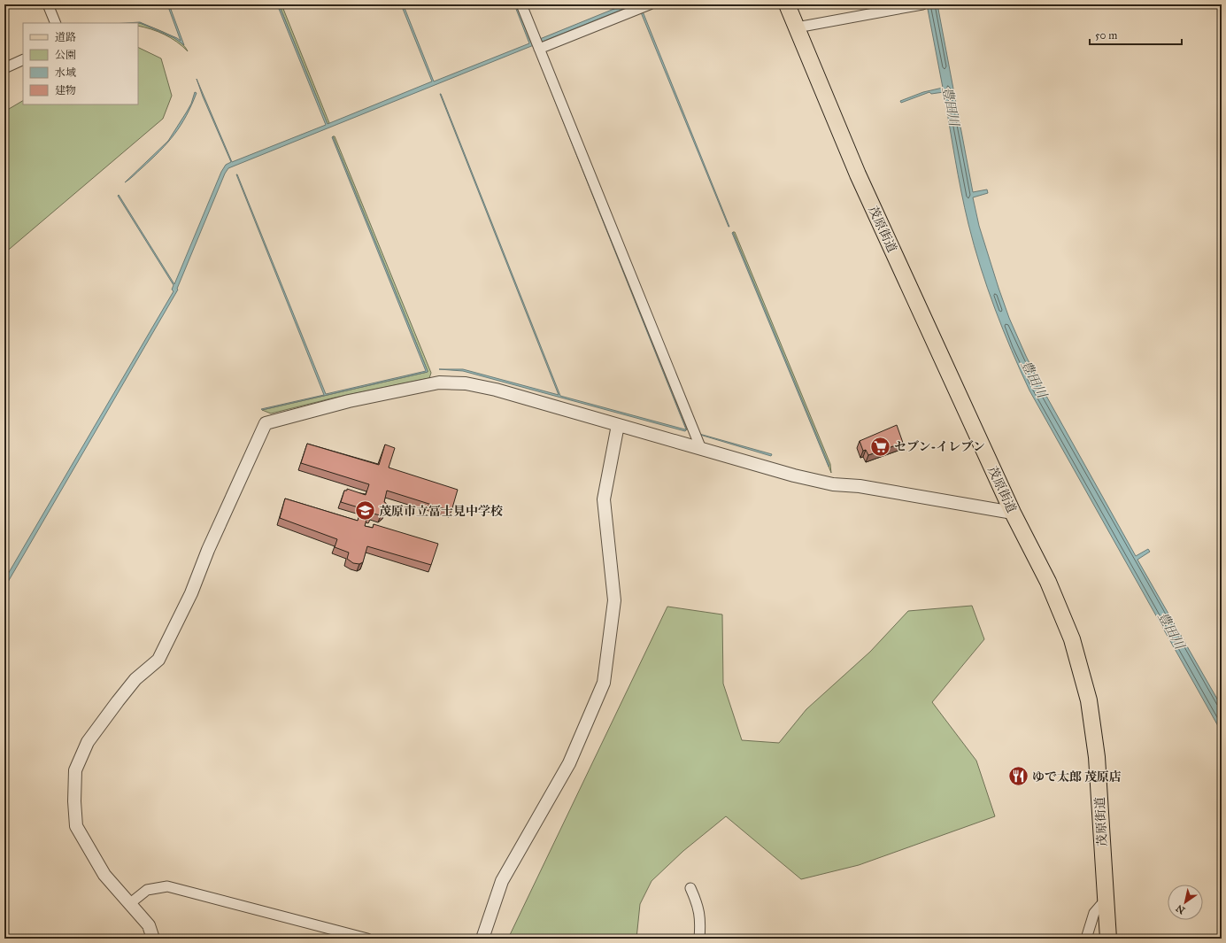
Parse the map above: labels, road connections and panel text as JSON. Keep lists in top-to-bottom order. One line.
{"streets":{"main road":["茂原街道"]},"water":["豊田川"],"places":{"supermarket":["セブン-イレブン"],"school or university":["茂原市立冨士見中学校"],"restaurant":["ゆで太郎 茂原店"]},"legend":["道路","公園","水域","建物"],"scale_bar":"50 m","north":"bottom left"}
